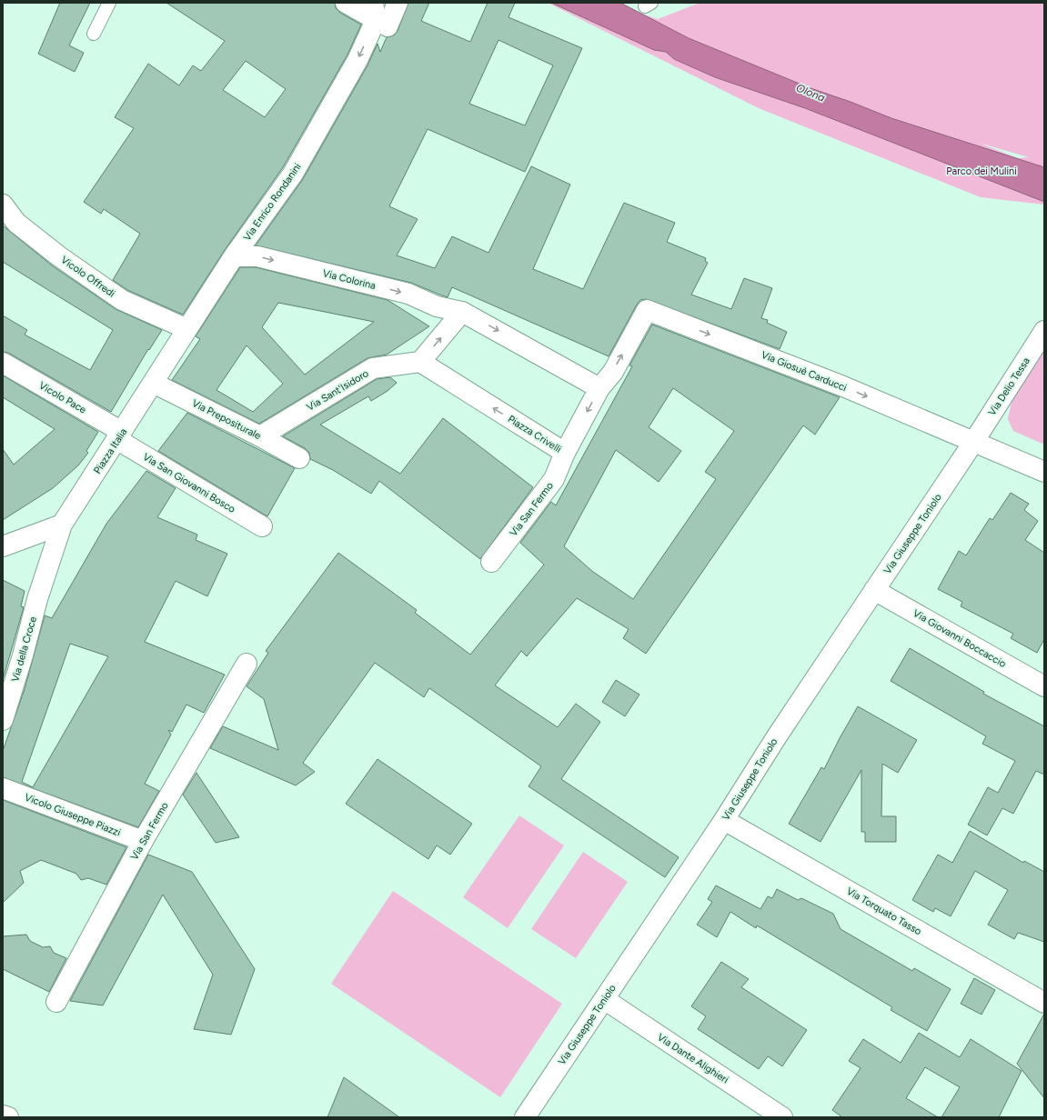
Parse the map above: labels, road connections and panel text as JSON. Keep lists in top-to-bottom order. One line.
{"streets":{"street":["Via Enrico Rondanini","Vicolo Offredi","Via Colorina","Via Giosuè Carducci","Via Delio Tessa","Via Sant'Isidoro","Vicolo Pace","Via Prepositurale","Piazza Crivelli","Piazza Italia","Via San Giovanni Bosco","Via San Fermo","Via Giuseppe Toniolo","Via Giovanni Boccaccio","Via della Croce","Vicolo Giuseppe Piazzi","Via Torquato Tasso","Via Dante Alighieri"]},"crossings":[["Via Enrico Rondanini","Vicolo Offredi"],["Via Enrico Rondanini","Via Colorina"],["Via Enrico Rondanini","Via Prepositurale"],["Via Enrico Rondanini","Piazza Italia"],["Via Giosuè Carducci","Via Delio Tessa"],["Via Giosuè Carducci","Piazza Crivelli"],["Via Giosuè Carducci","Via Giuseppe Toniolo"],["Via Delio Tessa","Via Giuseppe Toniolo"],["Via Sant'Isidoro","Via Prepositurale"],["Via Sant'Isidoro","Piazza Crivelli"],["Vicolo Pace","Piazza Italia"],["Vicolo Pace","Via San Giovanni Bosco"],["Via Prepositurale","Piazza Italia"],["Piazza Crivelli","Via San Fermo"],["Piazza Italia","Via San Giovanni Bosco"],["Piazza Italia","Via della Croce"],["Via San Fermo","Vicolo Giuseppe Piazzi"],["Via Giuseppe Toniolo","Via Giovanni Boccaccio"],["Via Giuseppe Toniolo","Via Torquato Tasso"],["Via Giuseppe Toniolo","Via Dante Alighieri"]],"one_way":["Via Enrico Rondanini","Via Colorina","Via Giosuè Carducci"],"water":["Olona"],"parks":["Parco dei Mulini"]}
